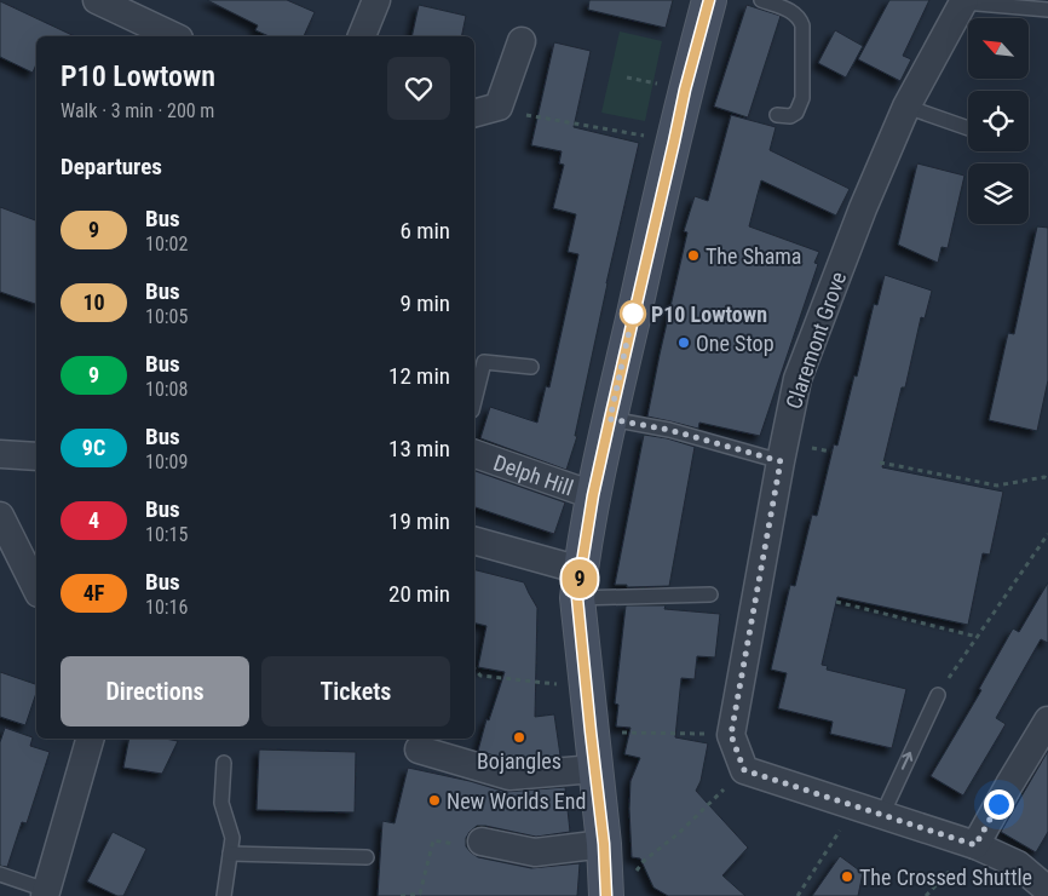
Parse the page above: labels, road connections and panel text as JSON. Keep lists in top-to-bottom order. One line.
{"streets":{"street":["Claremont Grove","Delph Hill"]},"places":["The Shama","P10 Lowtown","One Stop","Bojangles","New Worlds End","The Crossed Shuttle"],"lines":["bus line 9"],"north":"top left","page":{"on_map":"9","heading":[["P10 Lowtown","Walk · 3 min · 200 m"],"Departures"],"list":[{"mark":"9","name":"Bus","note":"10:02","value":"6 min"},{"mark":"10","name":"Bus","note":"10:05","value":"9 min"},{"mark":"9","name":"Bus","note":"10:08","value":"12 min"},{"mark":"9C","name":"Bus","note":"10:09","value":"13 min"},{"mark":"4","name":"Bus","note":"10:15","value":"19 min"},{"mark":"4F","name":"Bus","note":"10:16","value":"20 min"}],"buttons":["Directions","Tickets"]}}
